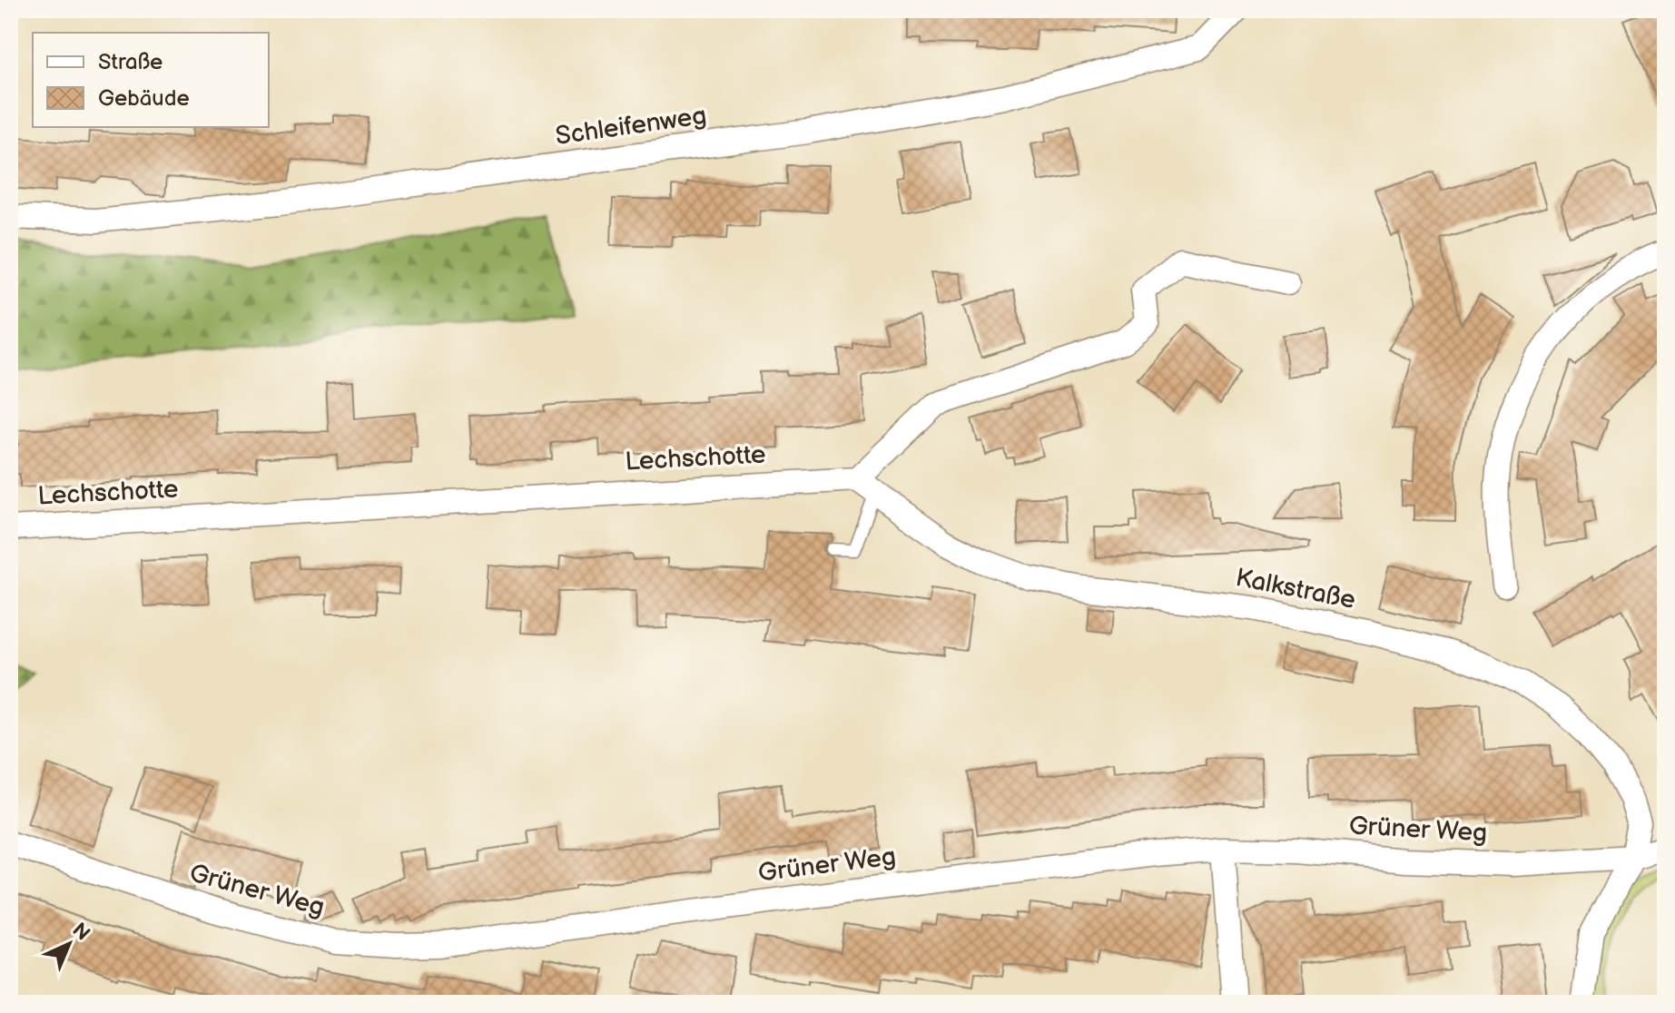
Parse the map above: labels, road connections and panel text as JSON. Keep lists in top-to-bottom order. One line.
{"streets":{"street":["Schleifenweg","Lechschotte","Kalkstraße","Grüner Weg"]},"crossings":[["Lechschotte","Kalkstraße"],["Kalkstraße","Grüner Weg"]],"legend":["Straße","Gebäude"],"north":"top right"}
